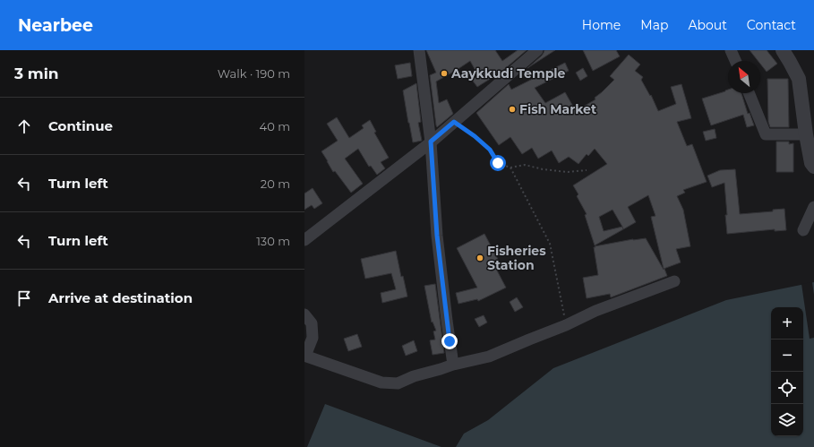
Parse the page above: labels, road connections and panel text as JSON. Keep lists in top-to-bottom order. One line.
{"places":["Aaykkudi Temple","Fish Market","Fisheries Station"],"north":"top left","page":{"header":"Nearbee","nav":["Home","Map","About","Contact"],"heading":["3 min","Walk · 190 m"],"list":[["Continue","40 m"],["Turn left","20 m"],["Turn left","130 m"],"Arrive at destination"],"map_buttons":["+","−"]}}
